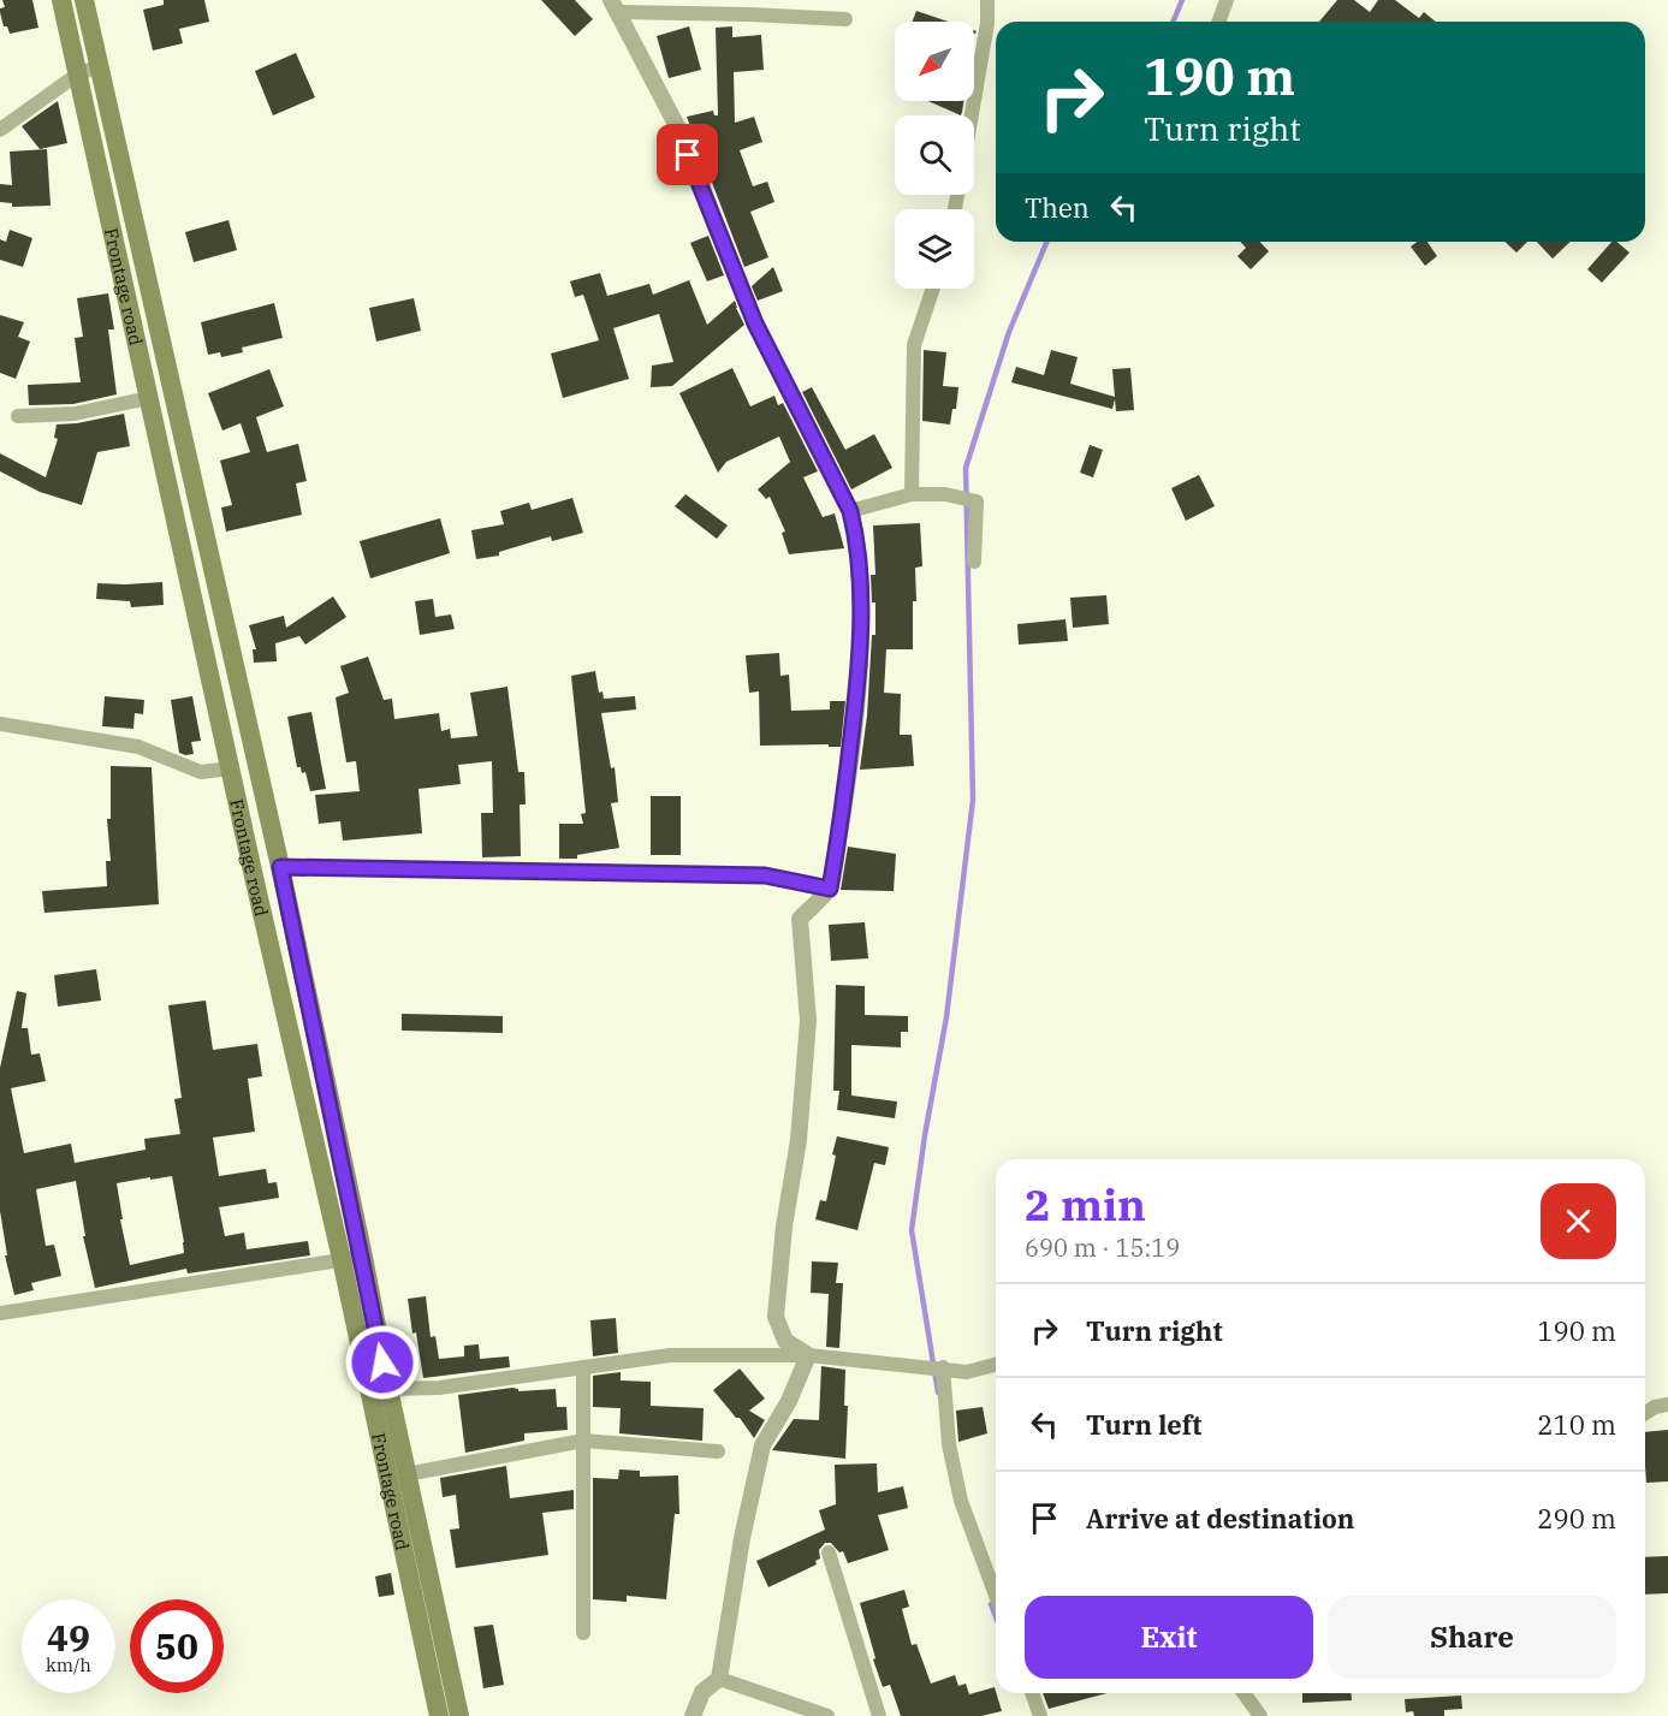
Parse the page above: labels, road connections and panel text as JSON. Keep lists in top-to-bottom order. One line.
{"streets":{"main road":["Frontage road"]},"north":"bottom left","page":{"turn":["190 m","Turn right"],"then":"Then","heading":["2 min","690 m · 15:19"],"list":[{"name":"Turn right","value":"190 m"},{"name":"Turn left","value":"210 m"},{"name":"Arrive at destination","value":"290 m"}],"buttons":["Exit","Share"],"speed":"49 km/h","limit":"50"}}
